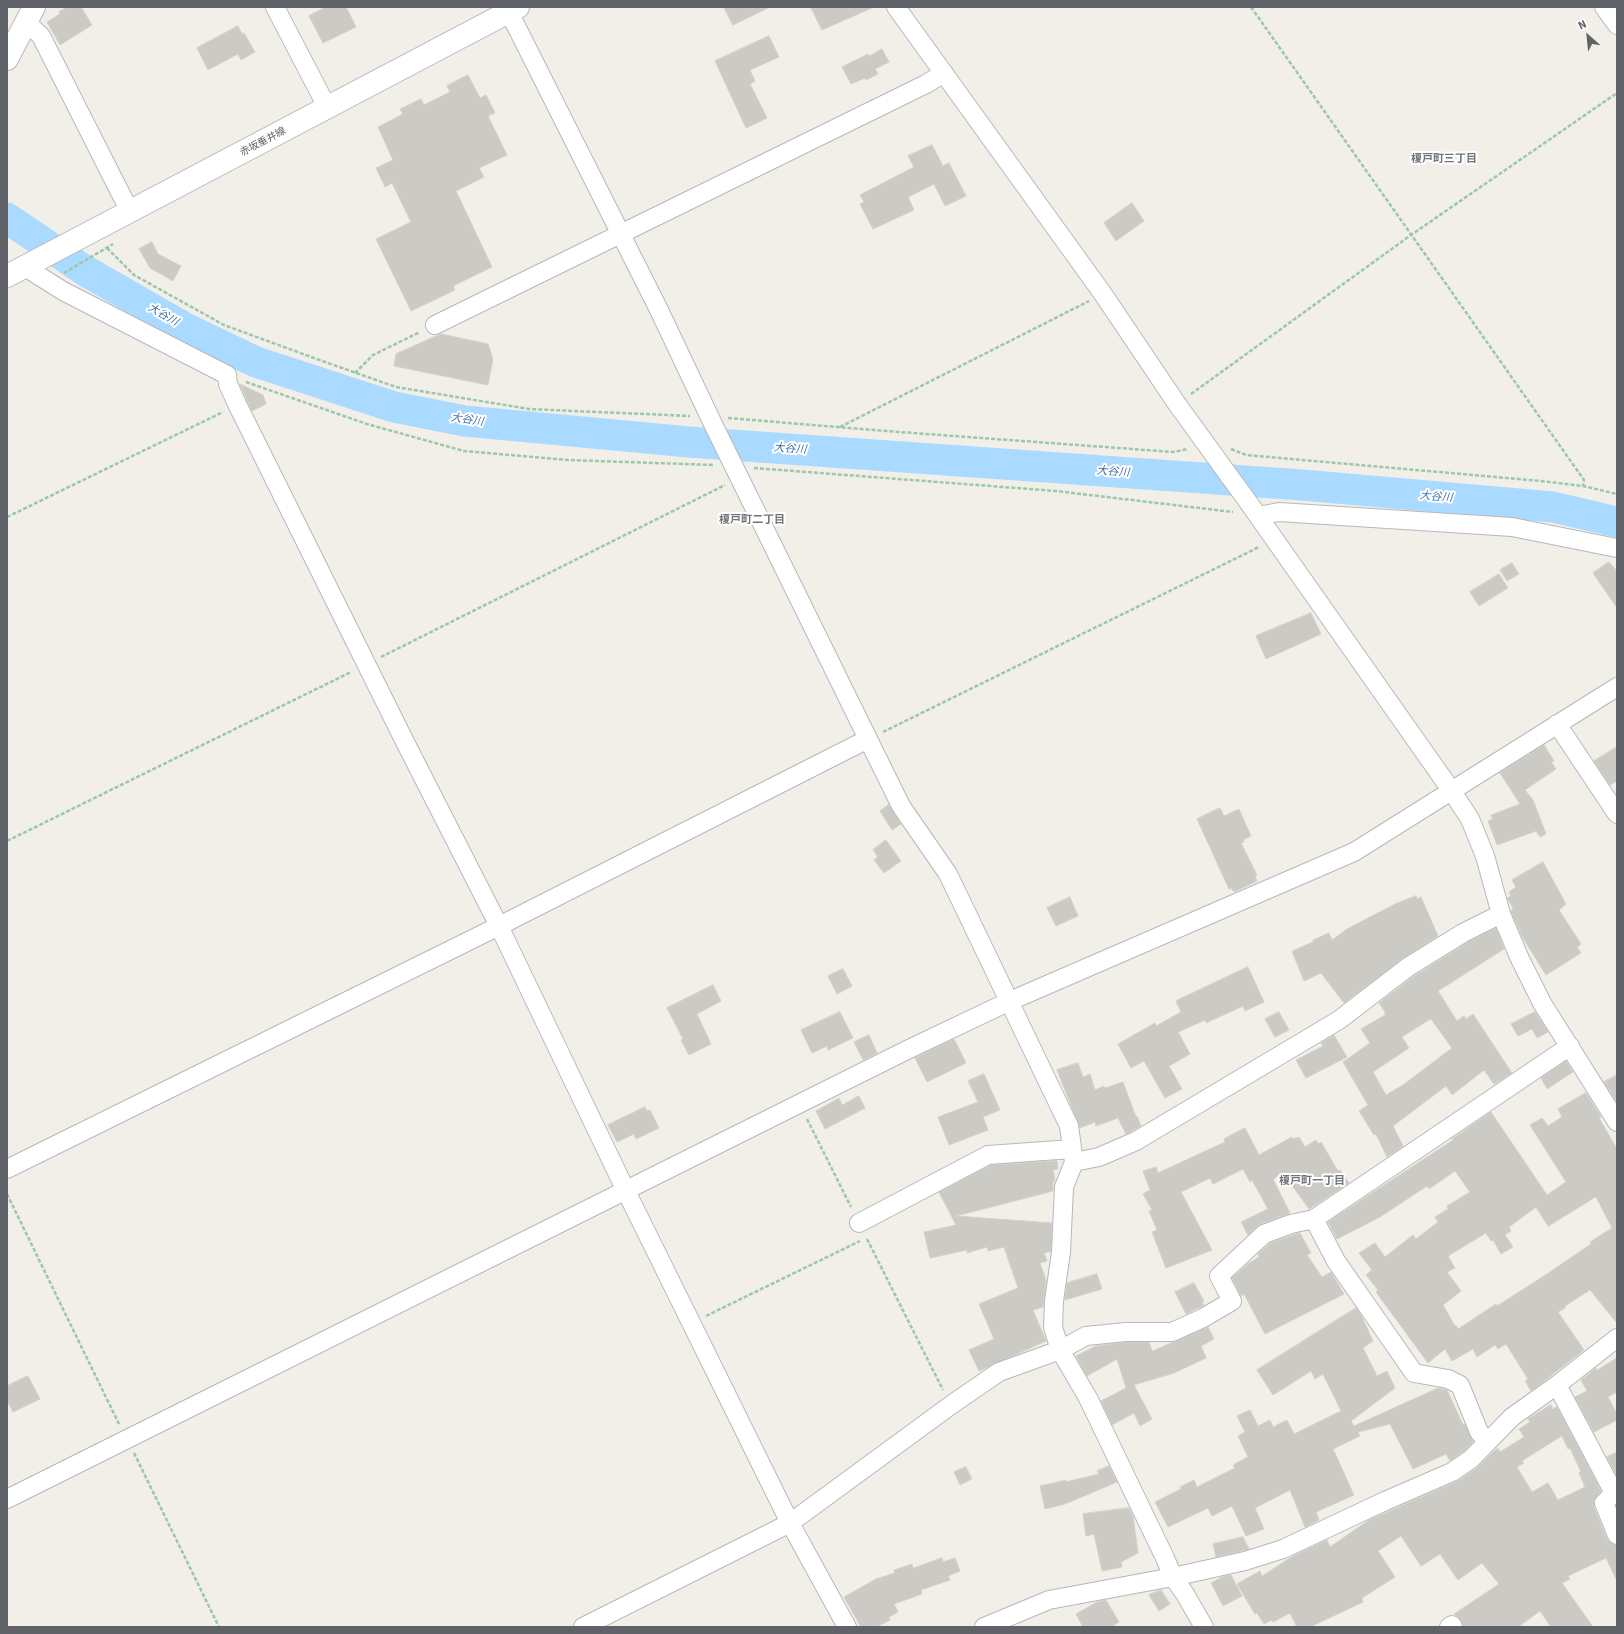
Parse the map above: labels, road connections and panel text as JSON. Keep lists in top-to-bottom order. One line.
{"streets":{"main road":["赤坂垂井線"]},"districts":["榎戸町三丁目","榎戸町二丁目","榎戸町一丁目"],"water":["大谷川"],"north":"top left"}
